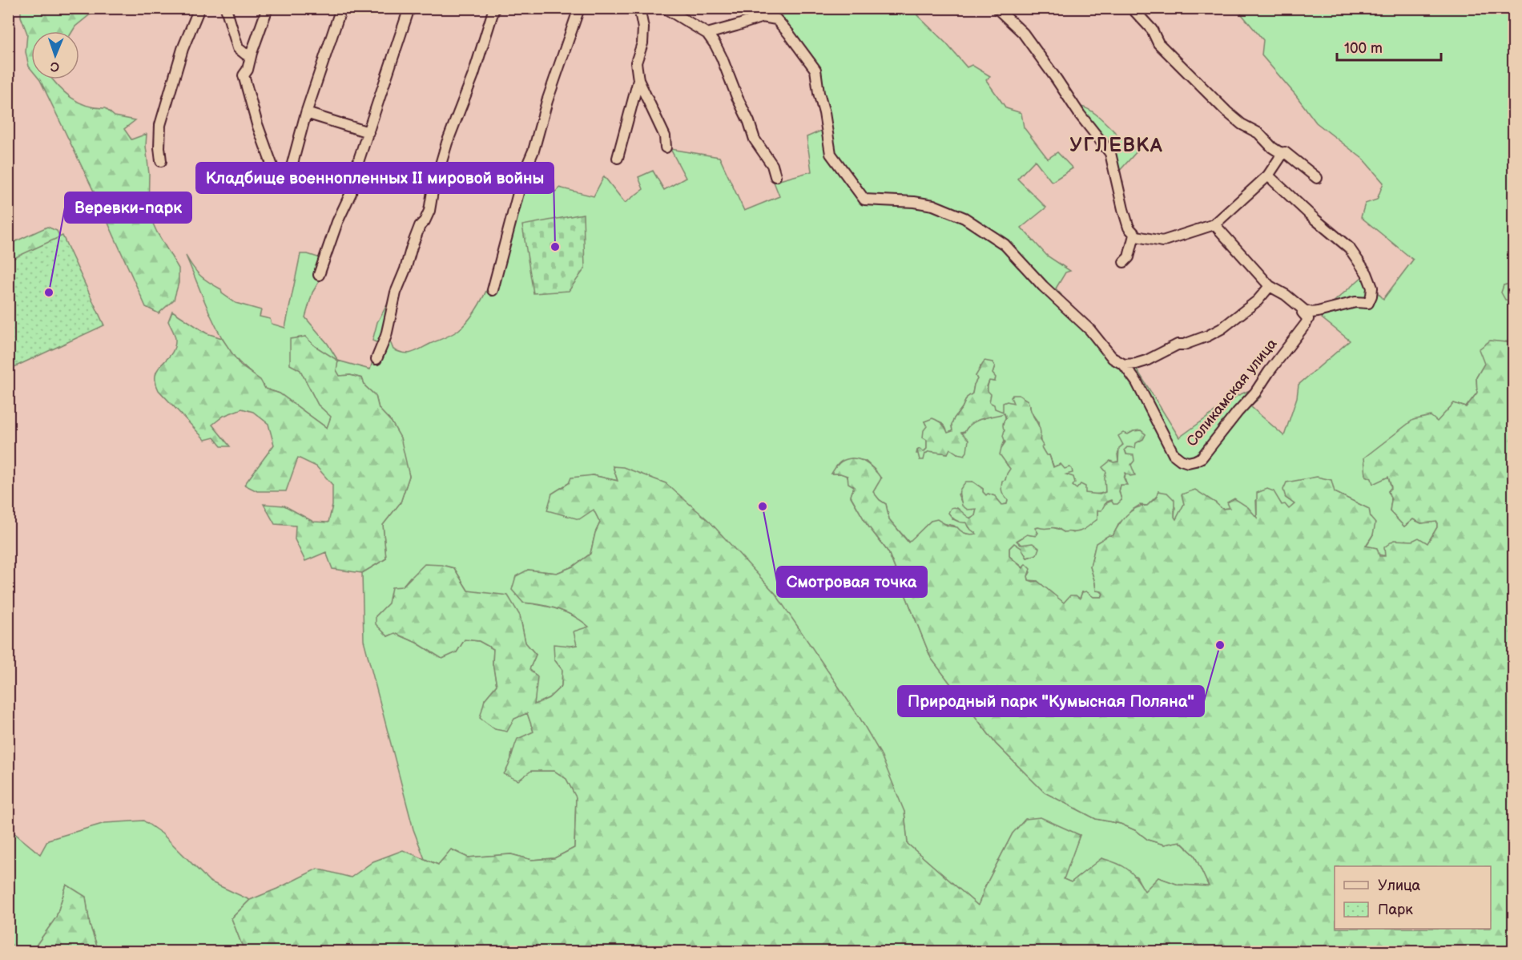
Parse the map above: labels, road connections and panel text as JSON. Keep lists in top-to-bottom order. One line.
{"streets":{"street":["Соликамская улица"]},"districts":["УГЛЕВКА"],"places":["Кладбище военнопленных II мировой войны","Веревки-парк","Смотровая точка","Природный парк \"Кумысная Поляна\""],"legend":["Улица","Парк"],"scale_bar":"100 m","north":"bottom"}
